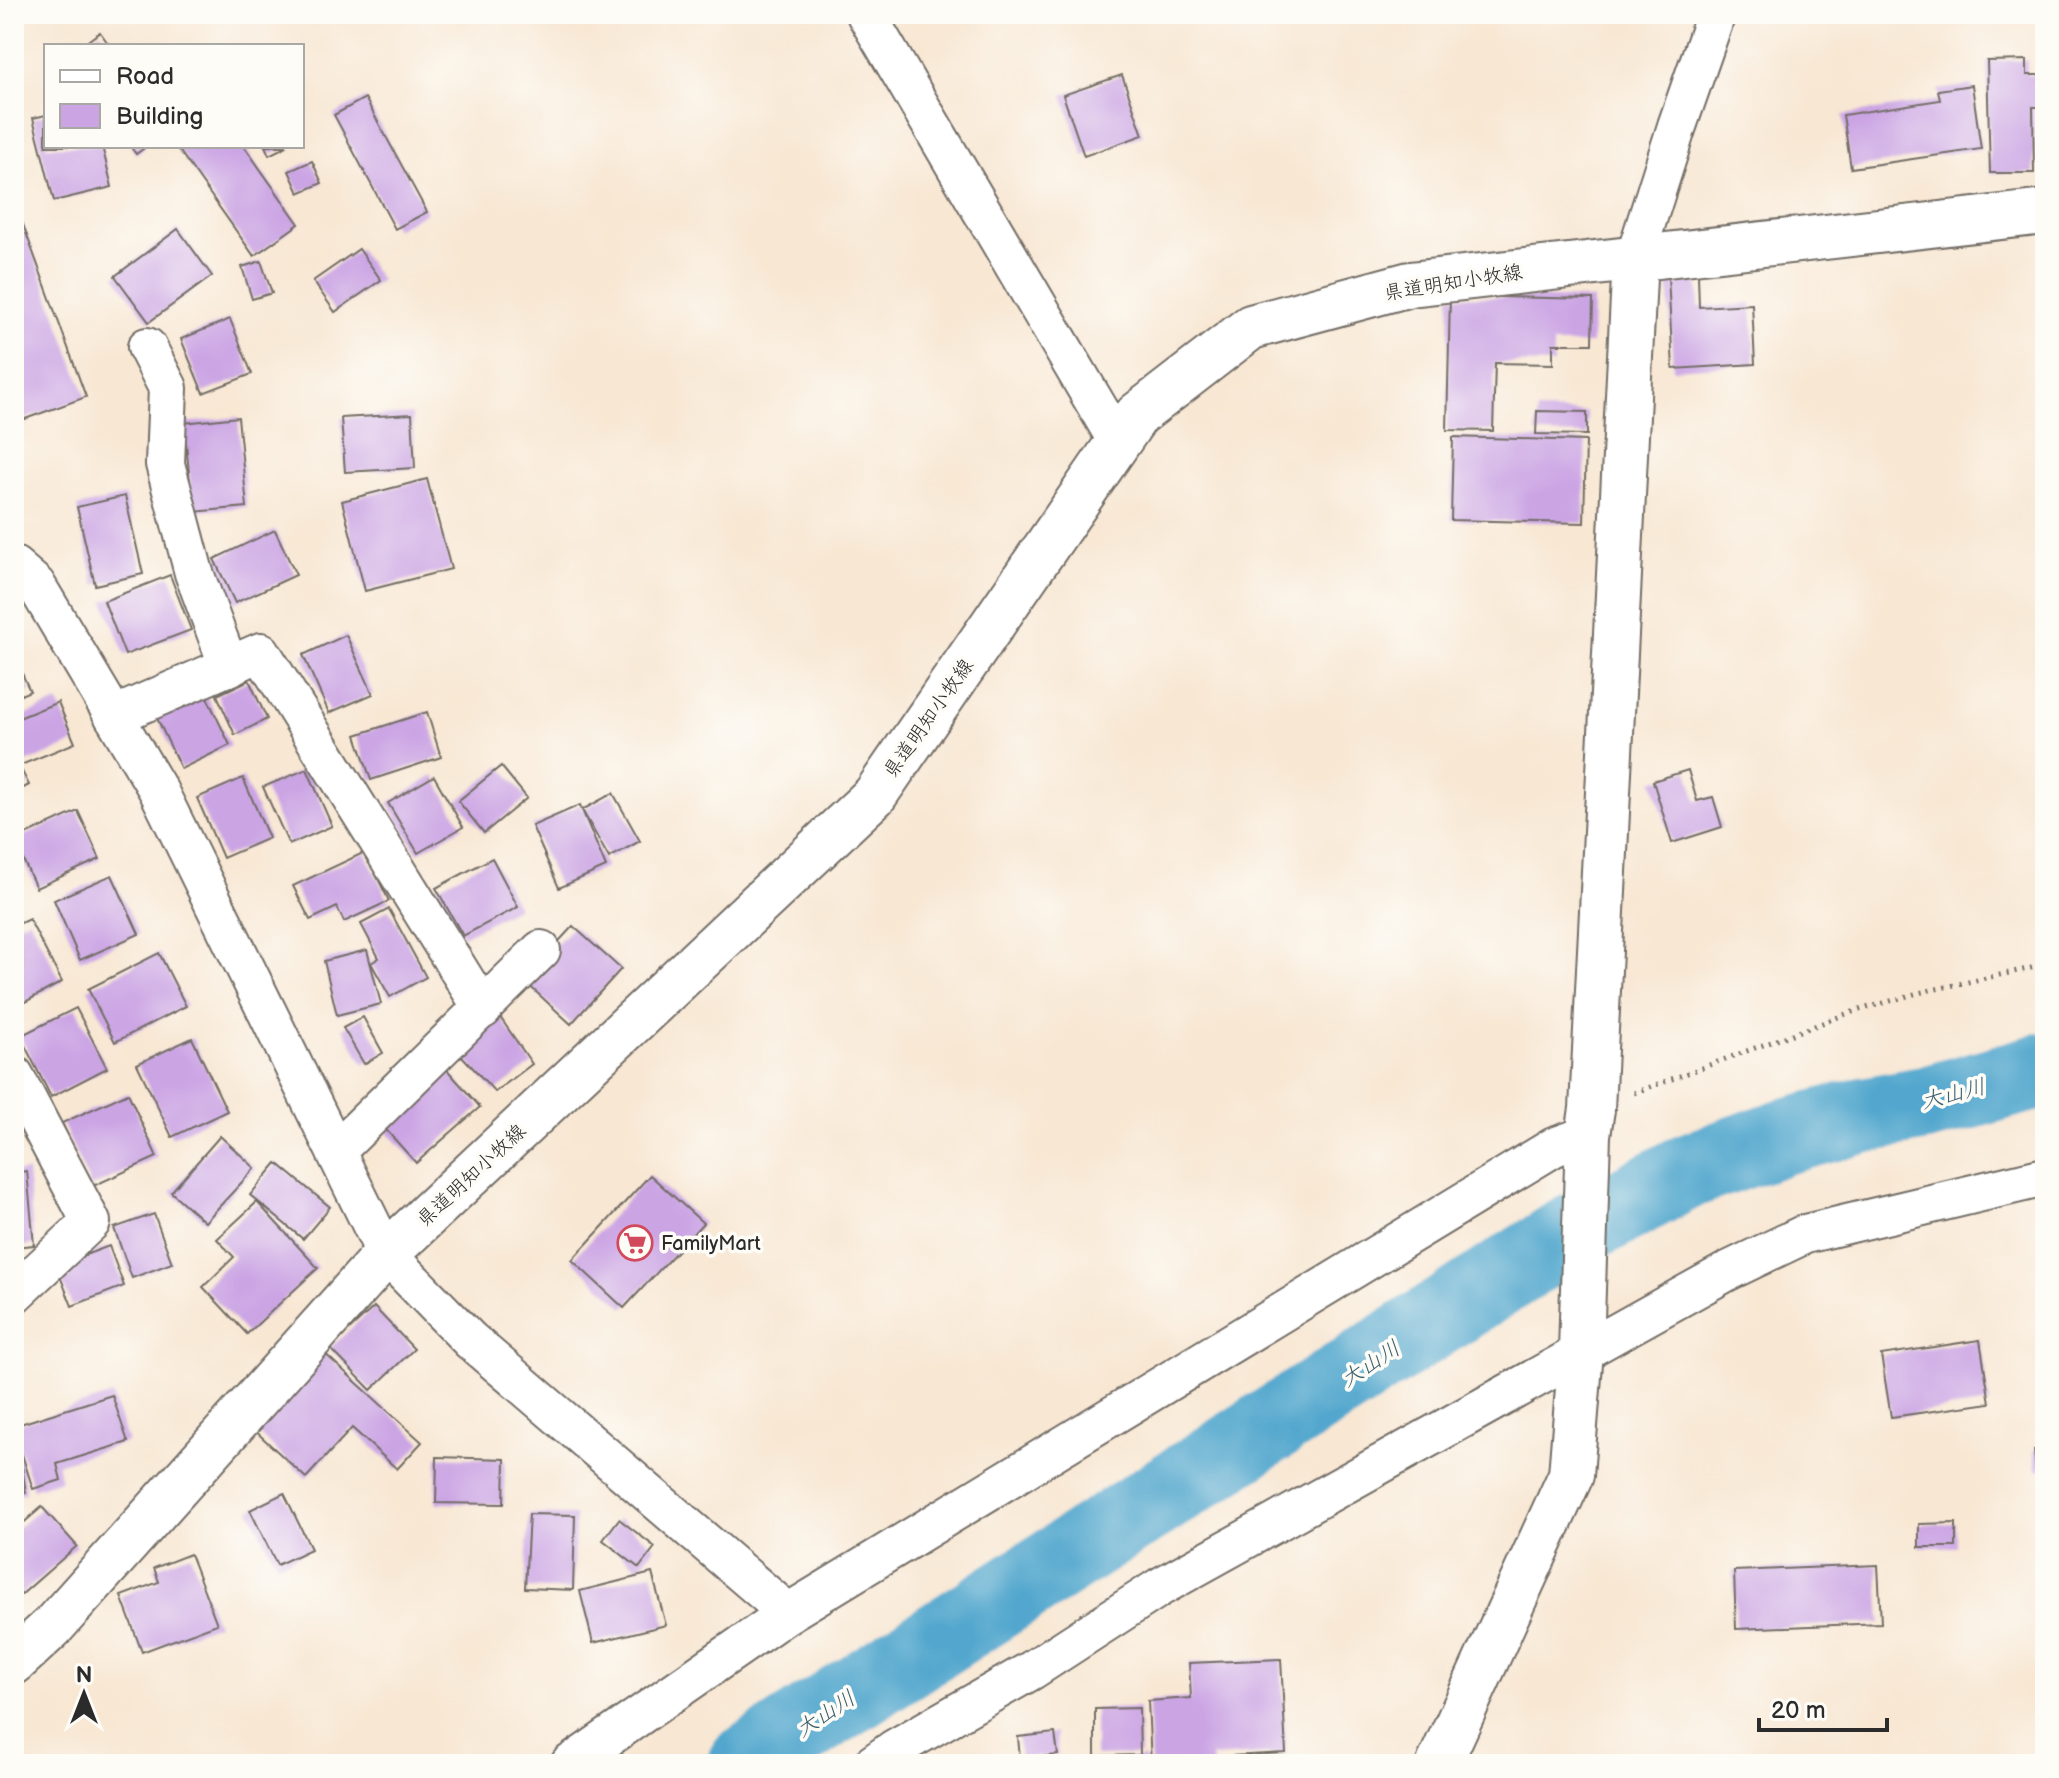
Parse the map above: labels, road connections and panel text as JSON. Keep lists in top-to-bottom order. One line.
{"streets":{"main road":["県道明知小牧線"]},"water":["大山川"],"places":{"supermarket":["FamilyMart"]},"legend":["Road","Building"],"scale_bar":"20 m","north":"top"}
